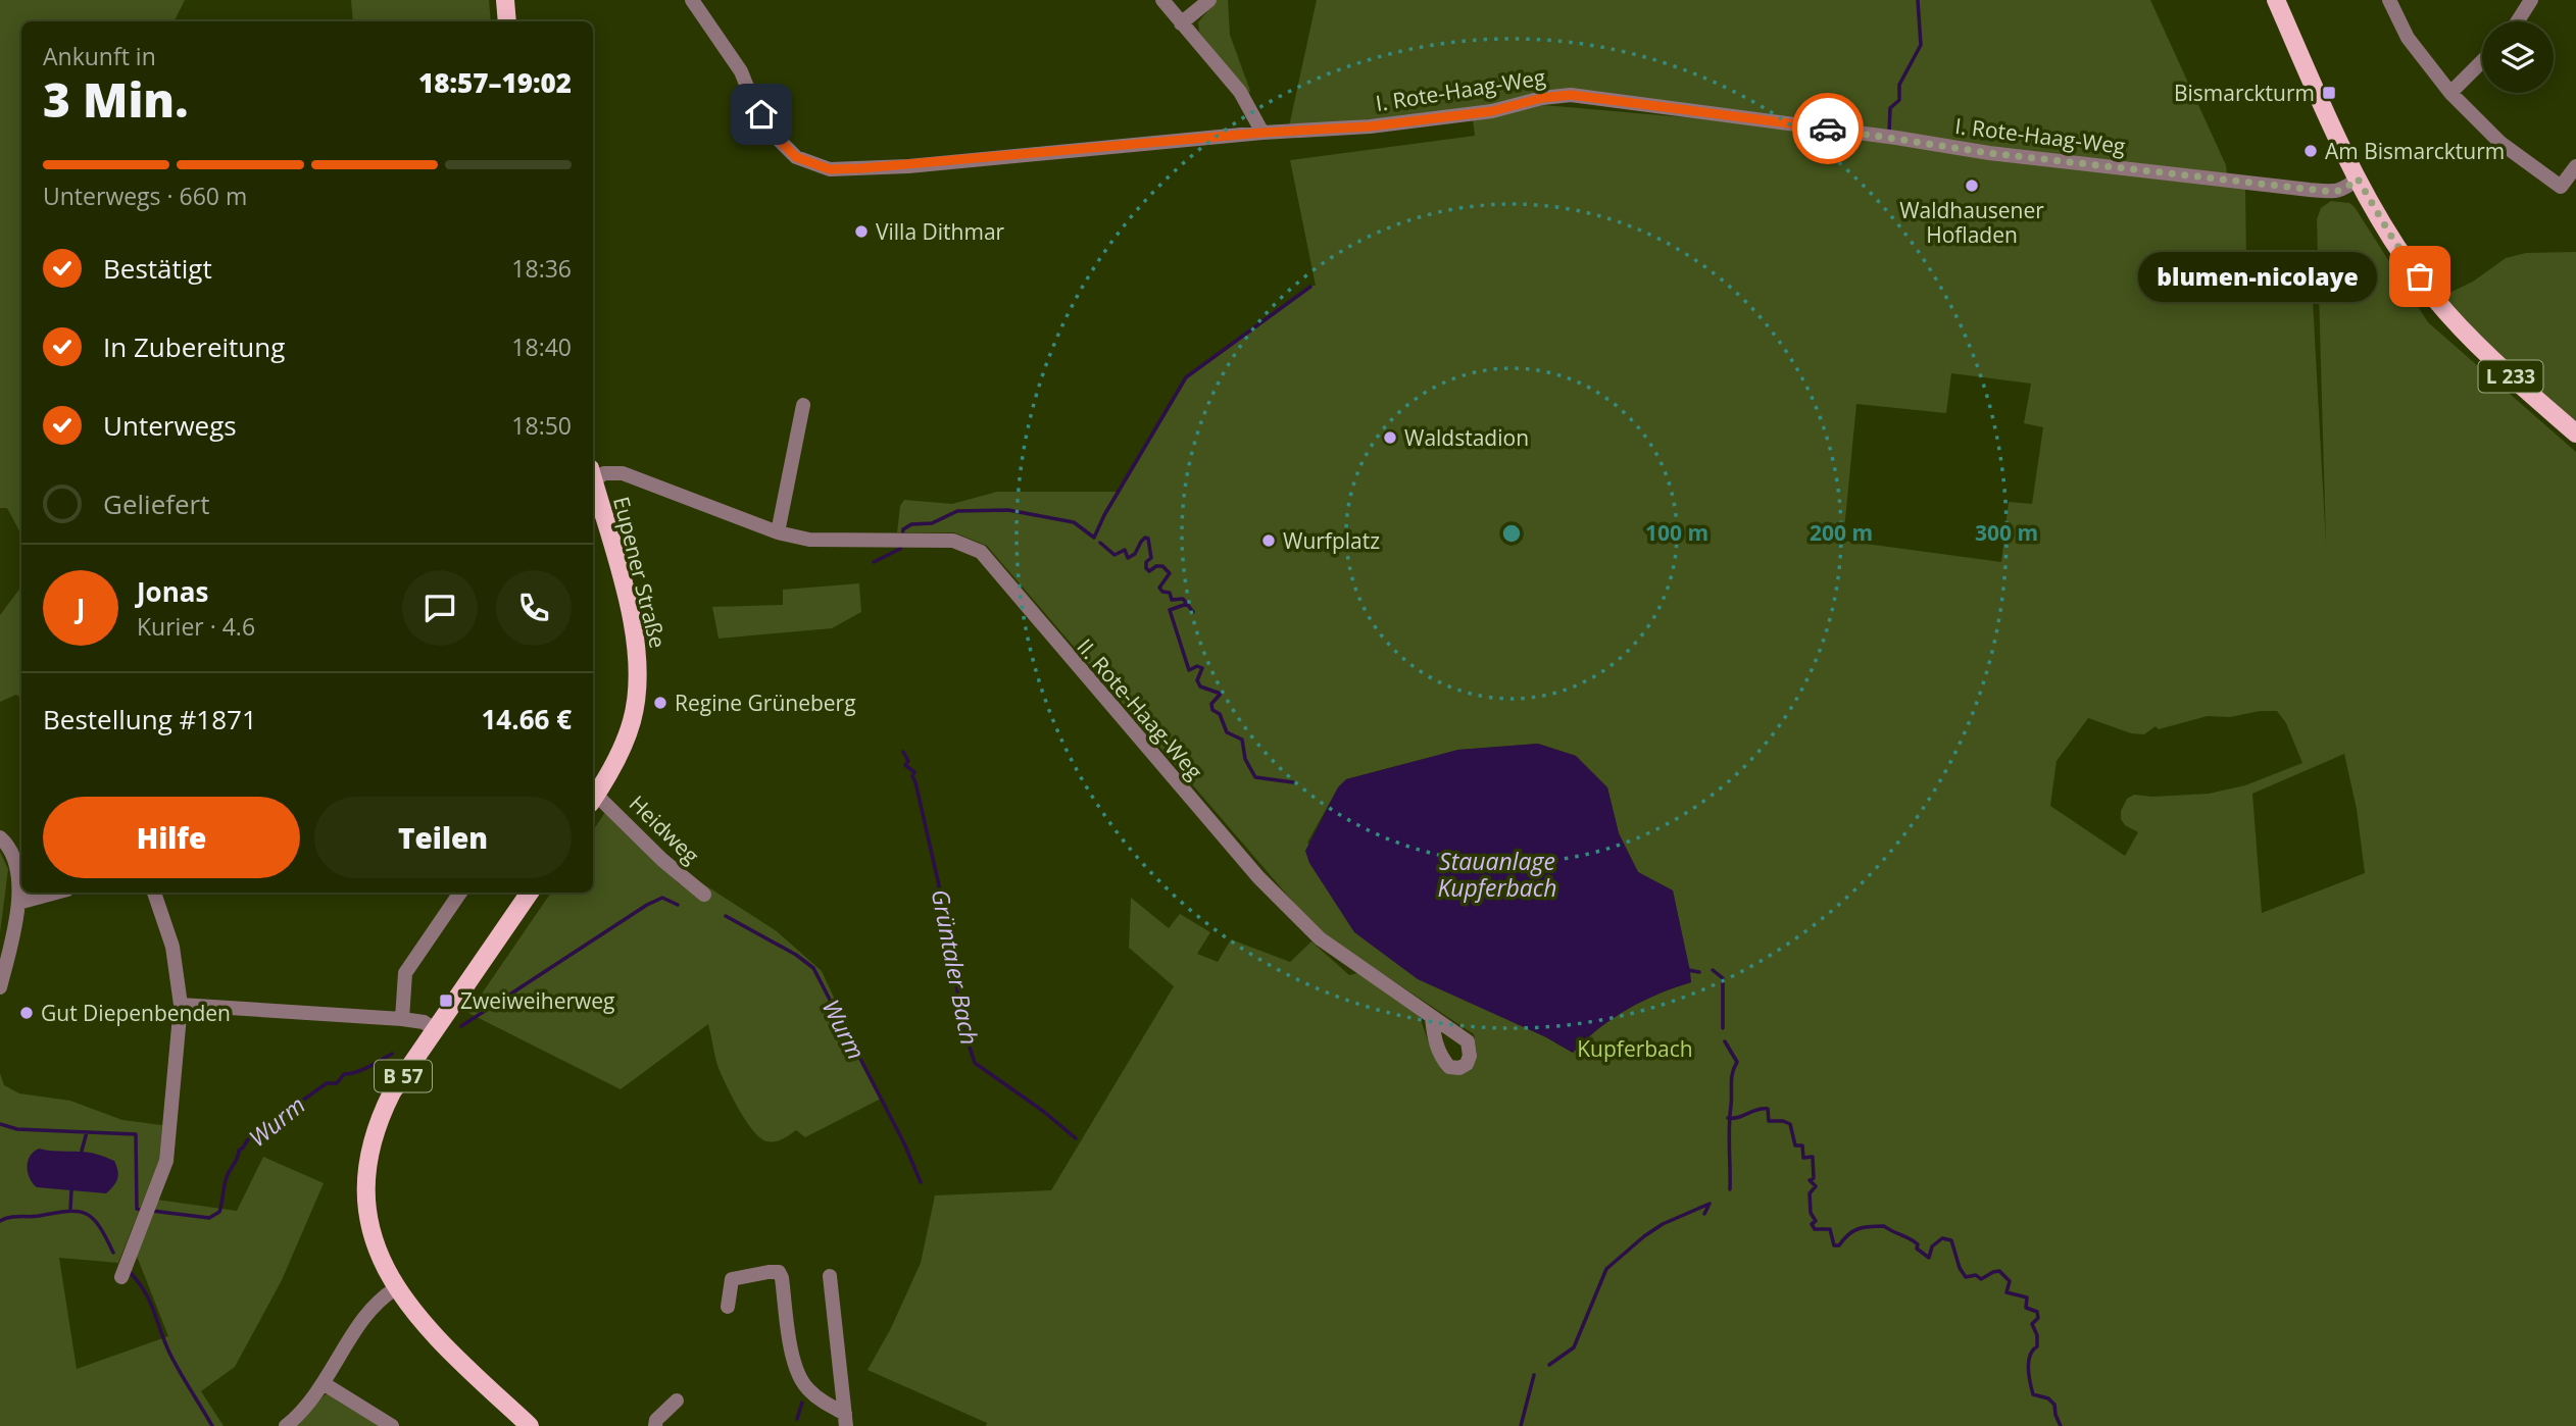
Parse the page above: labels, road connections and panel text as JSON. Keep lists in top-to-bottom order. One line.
{"streets":{"main road":["L 233","Eupener Straße","B 57"],"street":["I. Rote-Haag-Weg","II. Rote-Haag-Weg","Heidweg"]},"crossings":[["I. Rote-Haag-Weg","L 233"],["Eupener Straße","Heidweg"]],"water":["Stauanlage Kupferbach","Grüntaler Bach","Wurm"],"parks":["Kupferbach"],"places":{"transit":["Bismarckturm","Zweiweiherweg"],"other":["Am Bismarckturm","Waldhausener Hofladen","Villa Dithmar","blumen-nicolaye","Waldstadion","Wurfplatz","Regine Grüneberg","Gut Diepenbenden"]},"page":{"heading":["3 Min.","Ankunft in","18:57–19:02"],"panel":["Jonas","Kurier · 4.6","Bestellung #1871","14.66 €"],"bar":"Unterwegs · 660 m","list":[["Bestätigt","18:36"],["In Zubereitung","18:40"],["Unterwegs","18:50"],"Geliefert"],"bubble":"blumen-nicolaye","round":"J","buttons":["Hilfe","Teilen"]},"rings":["100 m","200 m","300 m"]}
